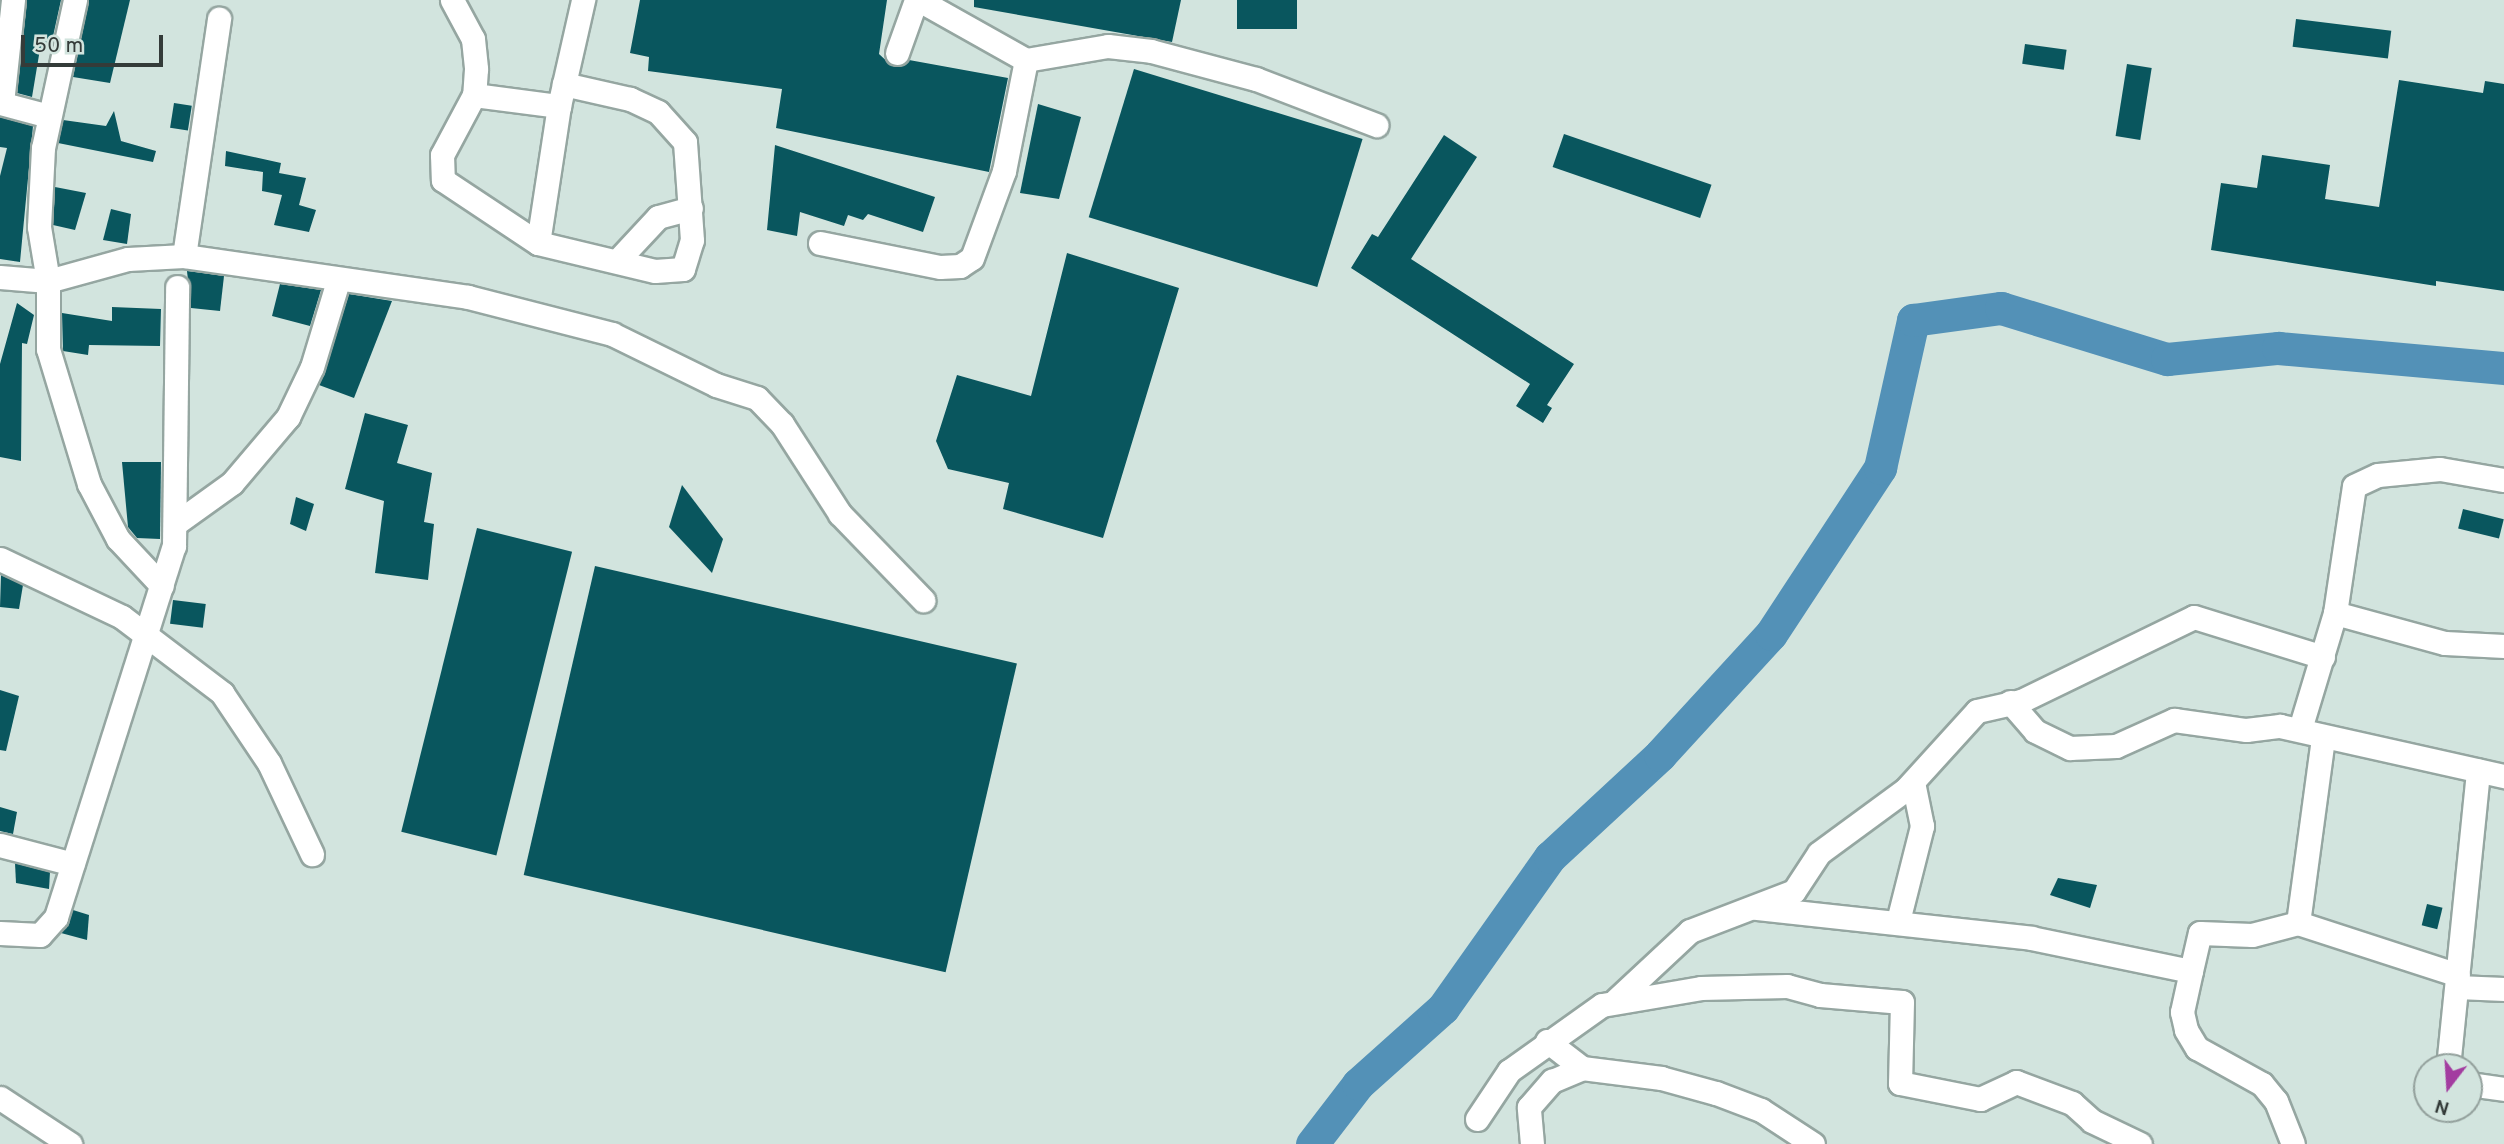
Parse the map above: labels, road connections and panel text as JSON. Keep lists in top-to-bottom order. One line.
{"scale_bar":"50 m","north":"bottom"}
